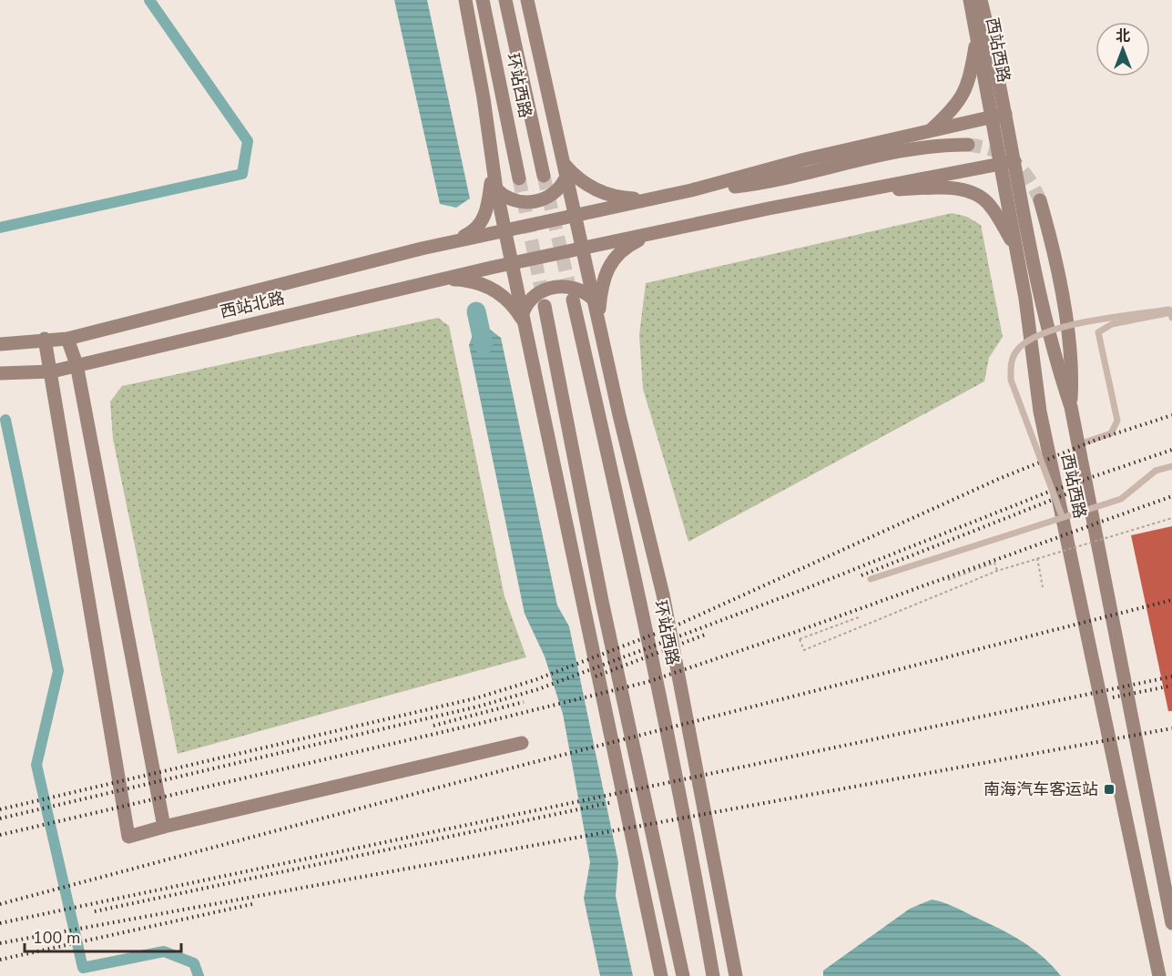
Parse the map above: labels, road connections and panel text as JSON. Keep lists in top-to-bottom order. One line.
{"streets":{"main road":["西站西路","环站西路","西站北路"]},"places":{"transit":["南海汽车客运站"]},"scale_bar":"100 m","north":"top"}
